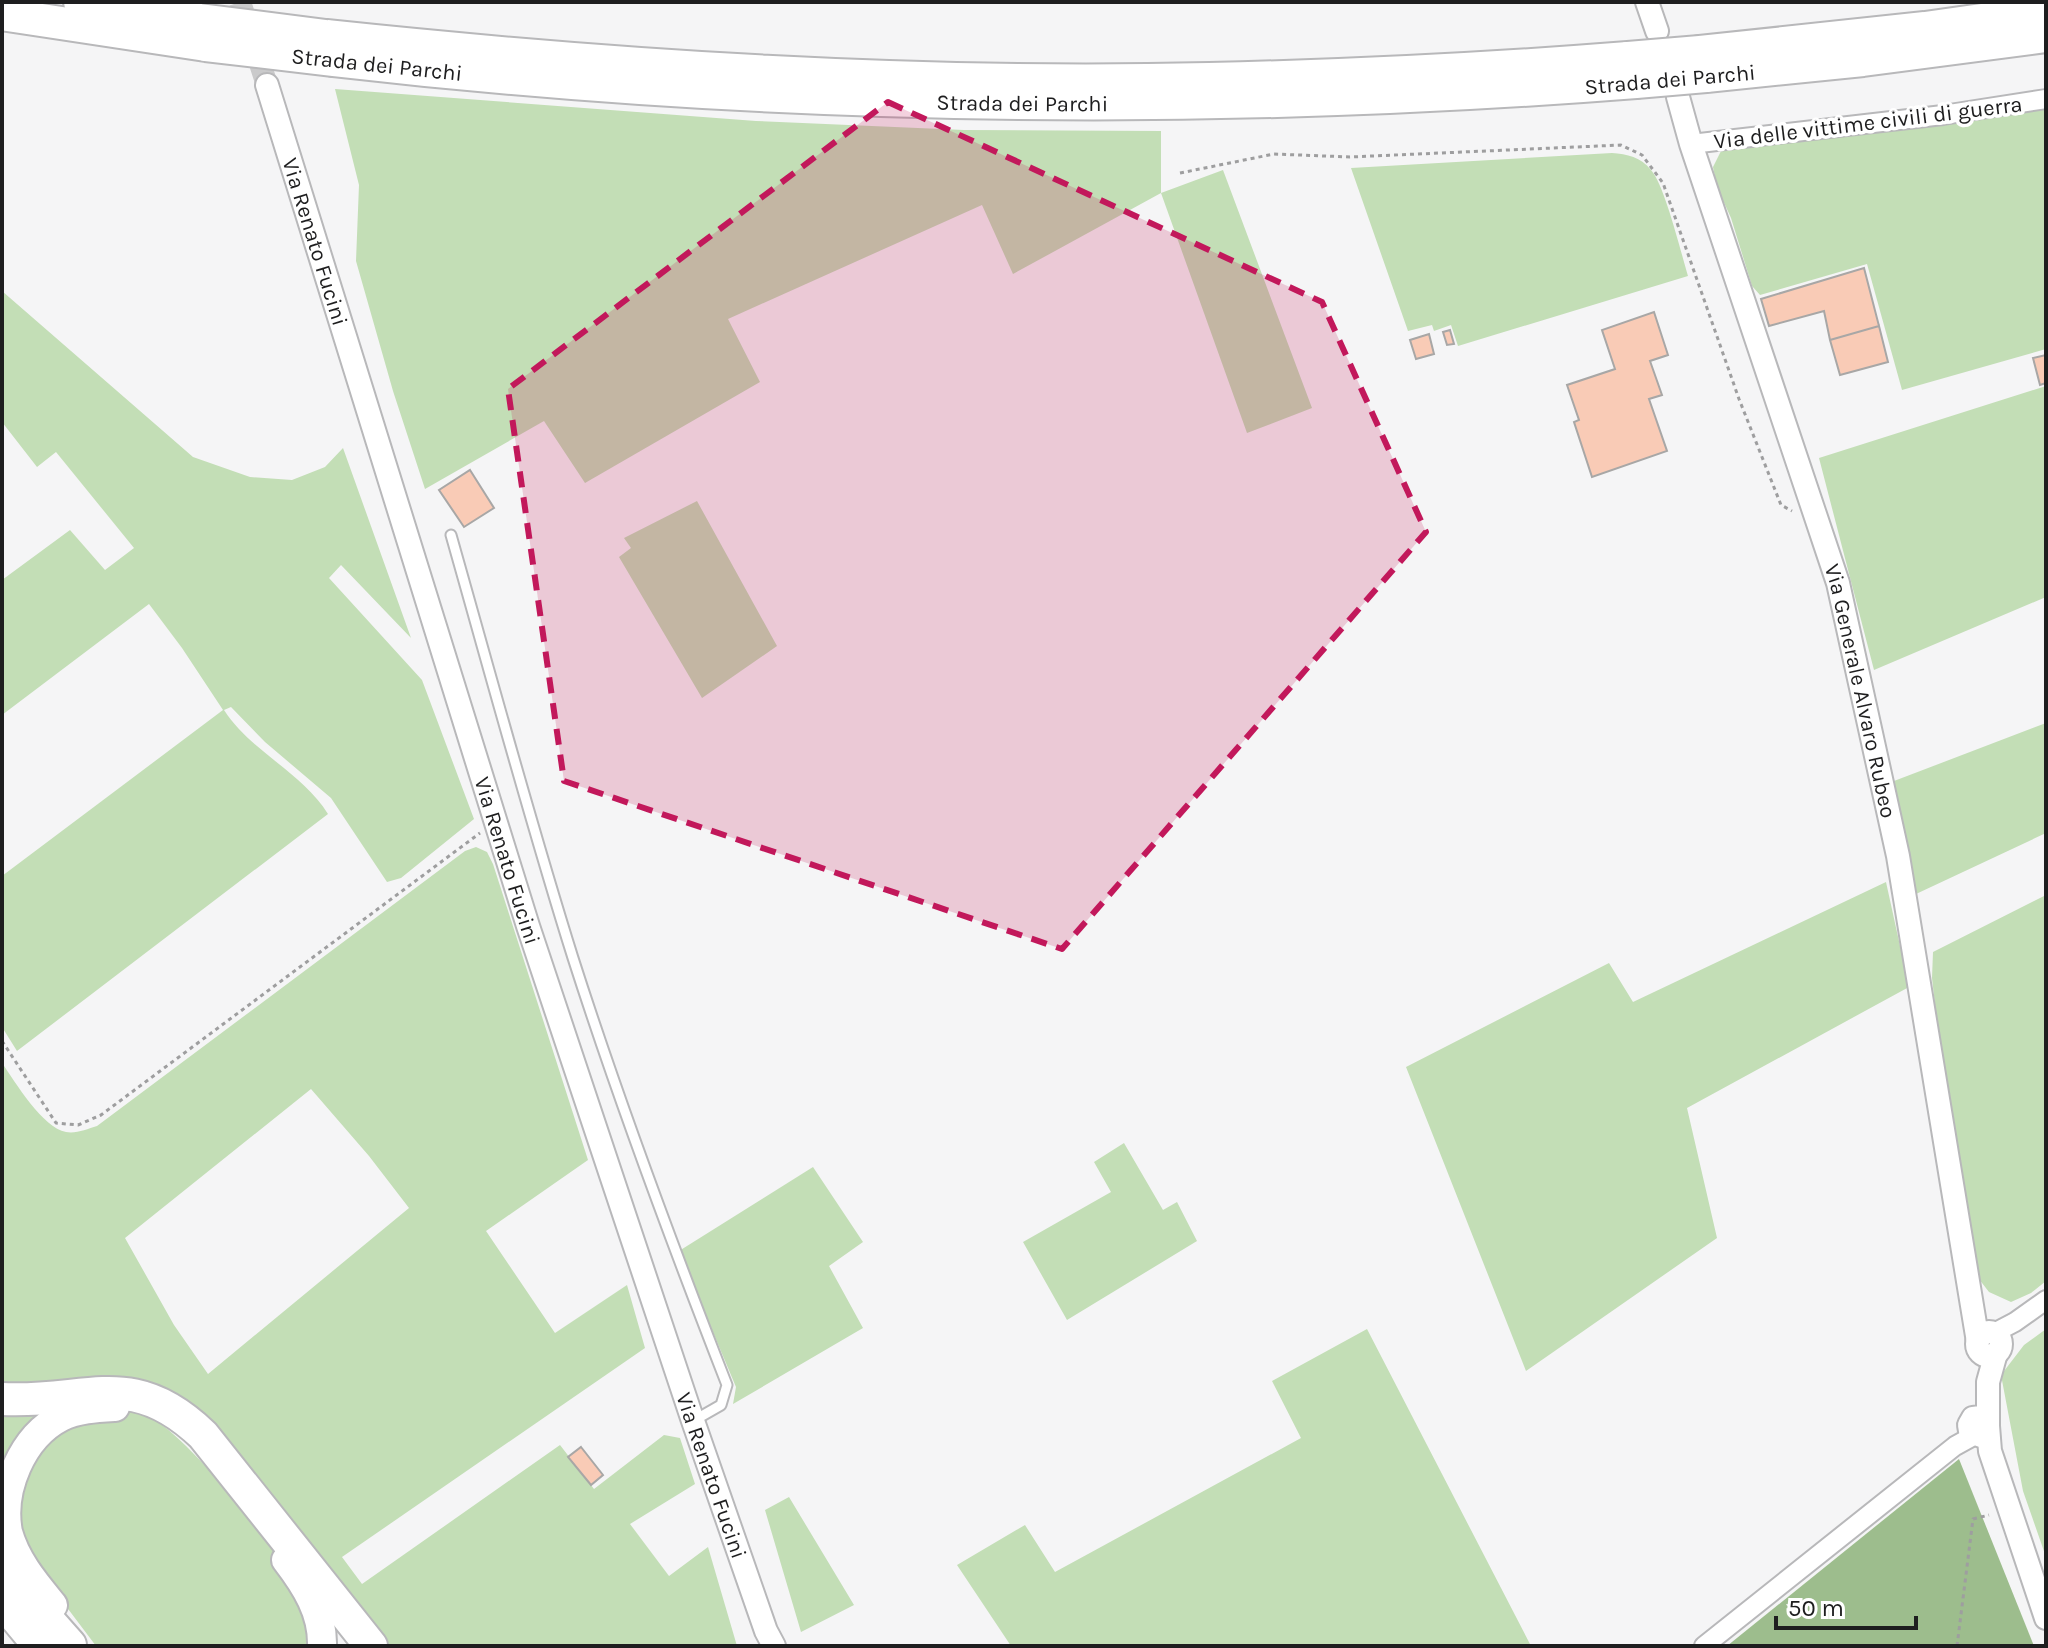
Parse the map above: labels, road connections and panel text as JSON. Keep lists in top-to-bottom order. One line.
{"streets":{"highway":["Strada dei Parchi"],"street":["Via delle vittime civili di guerra","Via Renato Fucini","Via Generale Alvaro Rubeo"]},"crossings":[["Via delle vittime civili di guerra","Via Generale Alvaro Rubeo"]],"scale_bar":"50 m"}
